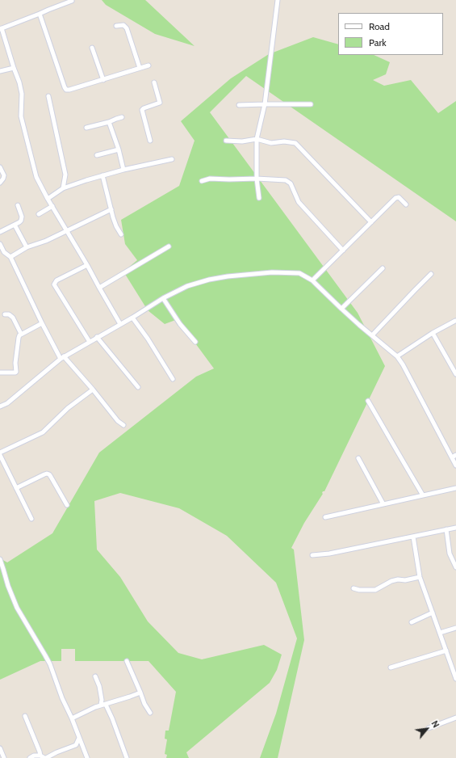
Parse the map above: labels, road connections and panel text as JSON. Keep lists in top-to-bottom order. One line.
{"legend":["Road","Park"],"north":"top right"}
